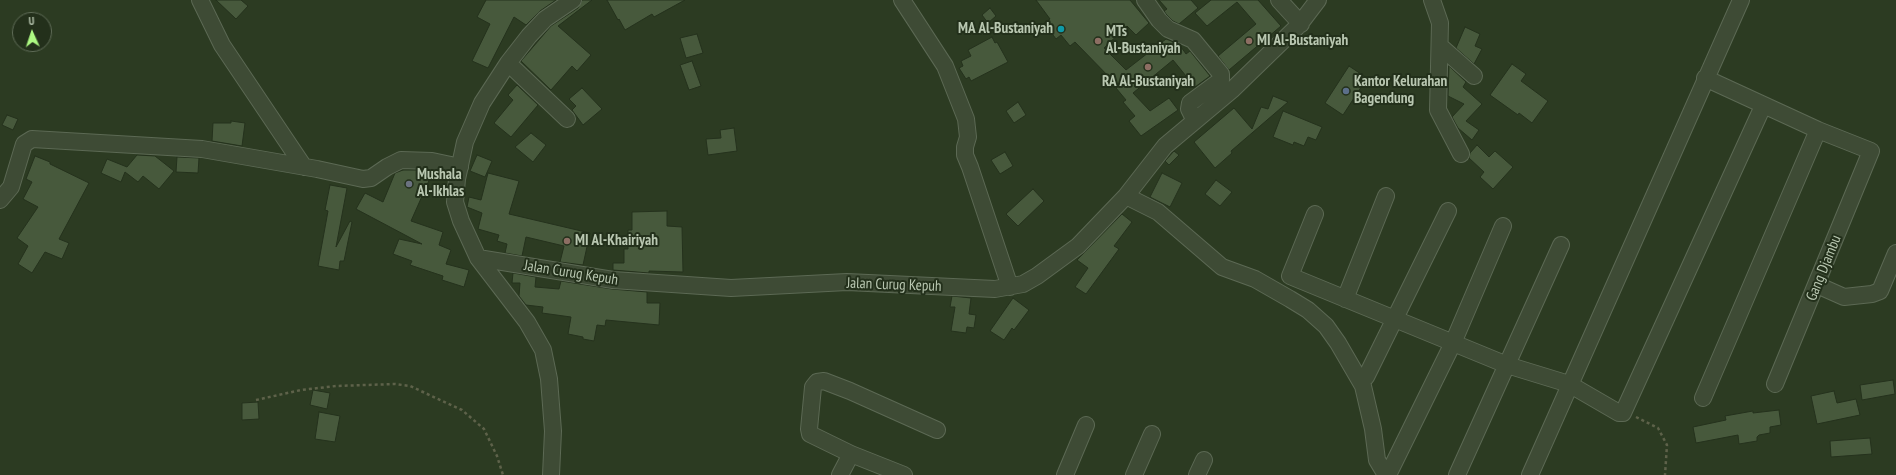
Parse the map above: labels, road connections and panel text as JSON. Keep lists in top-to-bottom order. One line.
{"streets":{"street":["Gang Djambu","Jalan Curug Kepuh"]},"places":["MA Al-Bustaniyah","MTs Al-Bustaniyah","MI Al-Bustaniyah","RA Al-Bustaniyah","Kantor Kelurahan Bagendung","Mushala Al-Ikhlas","MI Al-Khairiyah"],"north":"top"}
